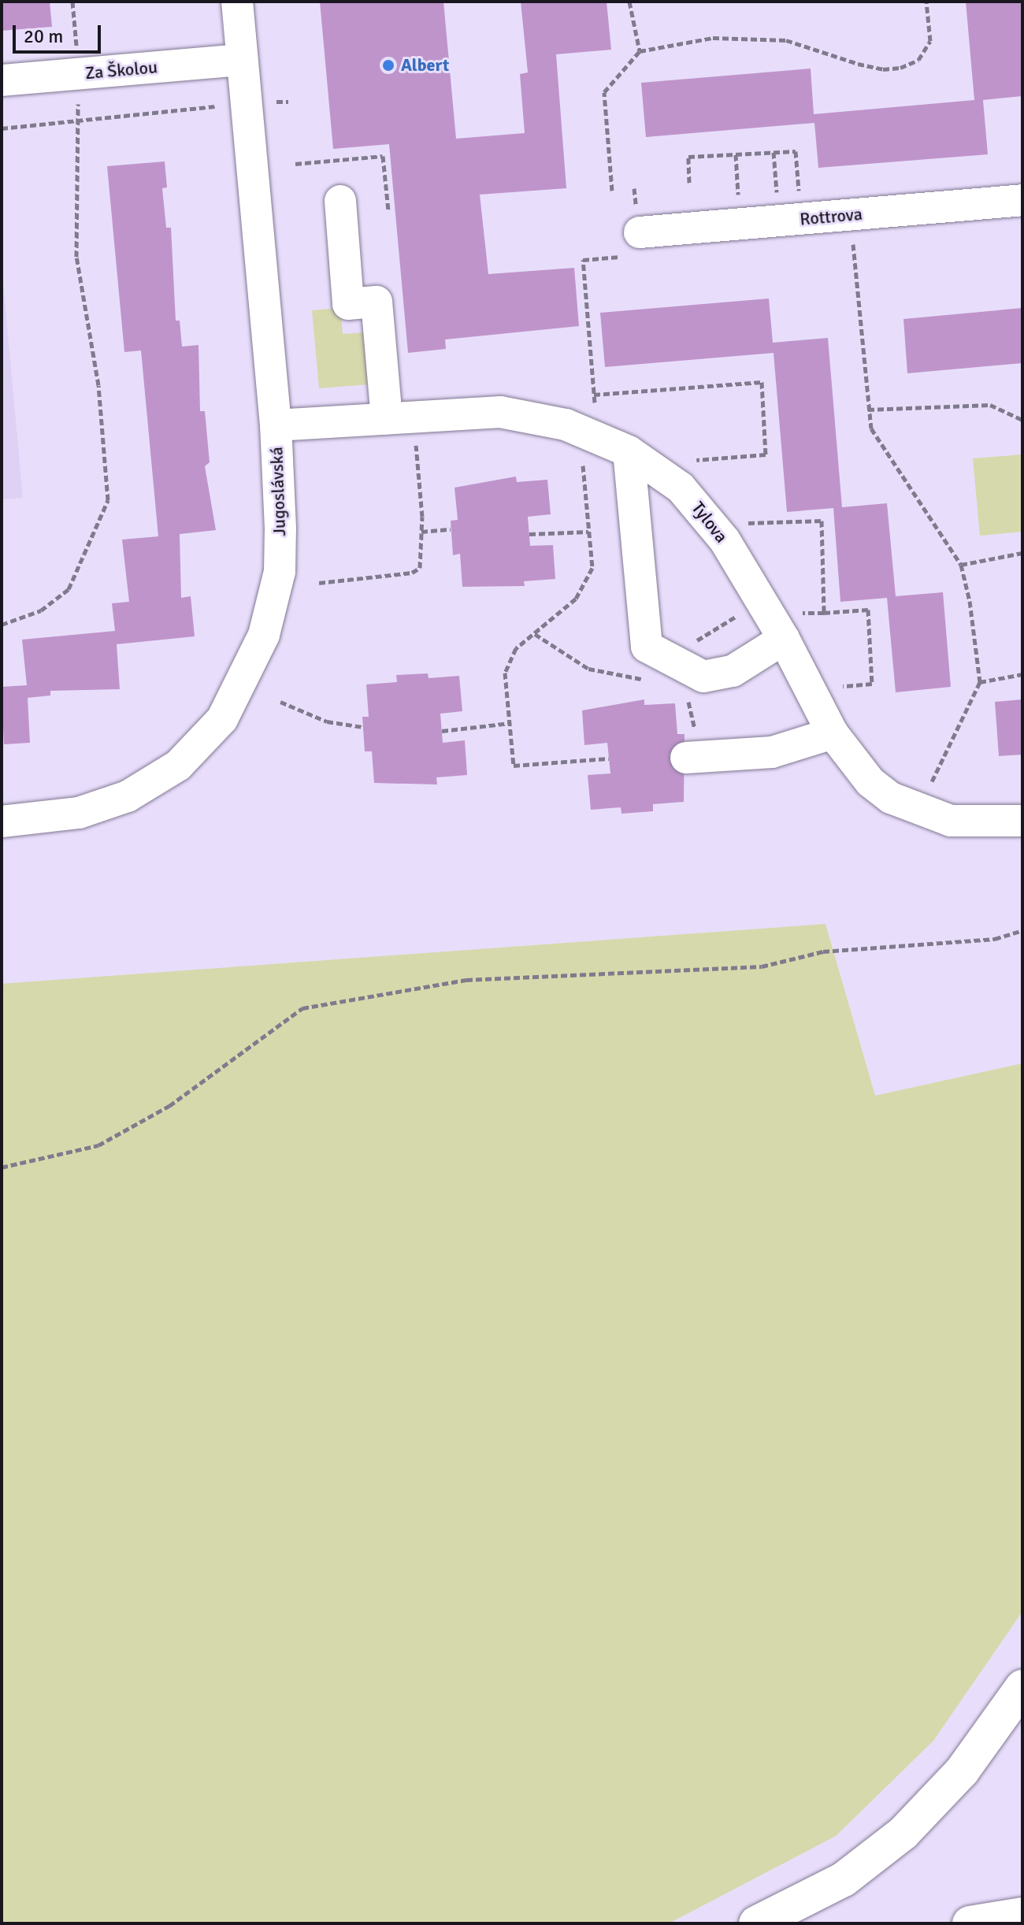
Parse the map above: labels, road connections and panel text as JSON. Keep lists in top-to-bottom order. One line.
{"streets":{"street":["Za Školou","Rottrova","Jugoslávská","Tylova"]},"crossings":[["Za Školou","Jugoslávská"],["Jugoslávská","Tylova"]],"places":["Albert"],"scale_bar":"20 m"}
